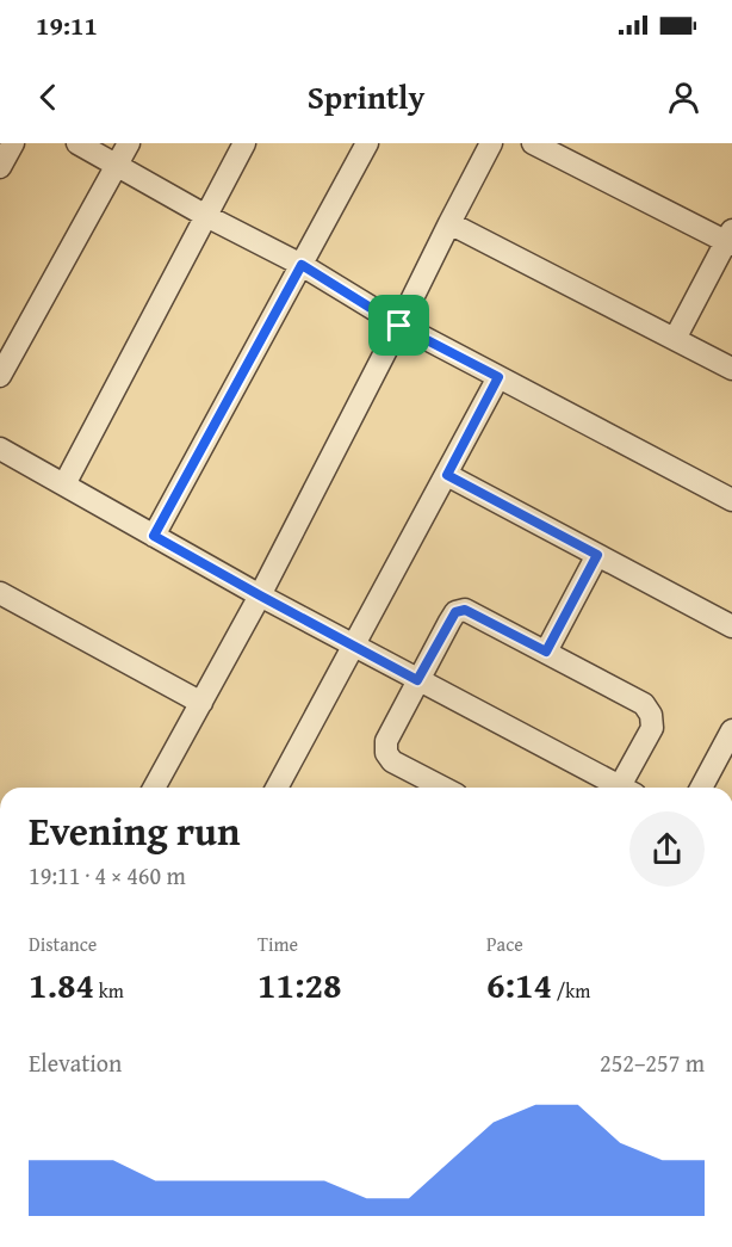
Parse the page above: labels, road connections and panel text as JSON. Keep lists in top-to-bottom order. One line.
{"page":{"status":"19:11","header":"Sprintly","heading":["Evening run","19:11 · 4 × 460 m"],"stats":[["Distance","1.84 km"],["Time","11:28"],["Pace","6:14 /km"]],"chart":["Elevation","252–257 m"]}}
